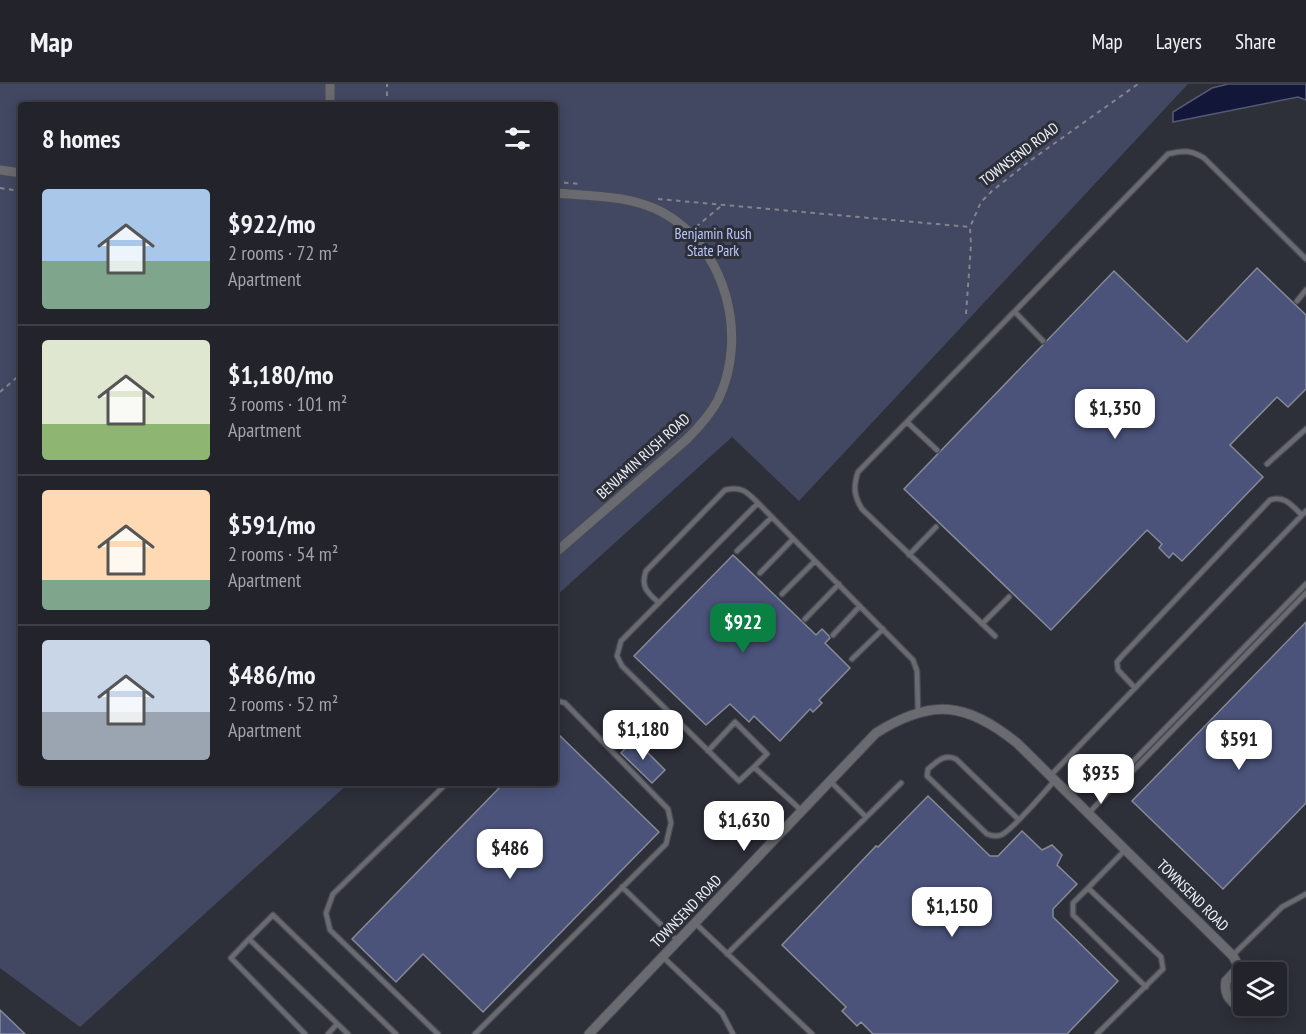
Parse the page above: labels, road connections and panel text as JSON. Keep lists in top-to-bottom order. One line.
{"streets":{"street":["TOWNSEND ROAD","BENJAMIN RUSH ROAD"]},"parks":["Benjamin Rush State Park"],"page":{"header":"Map","nav":["Map","Layers","Share"],"heading":"8 homes","list":[{"name":"$922/mo","note":"2 rooms · 72 m² · Apartment"},{"name":"$1,180/mo","note":"3 rooms · 101 m² · Apartment"},{"name":"$591/mo","note":"2 rooms · 54 m² · Apartment"},{"name":"$486/mo","note":"2 rooms · 52 m² · Apartment"}],"price":["$1,350","$922","$1,180","$591","$935","$1,630","$486","$1,150"]}}
